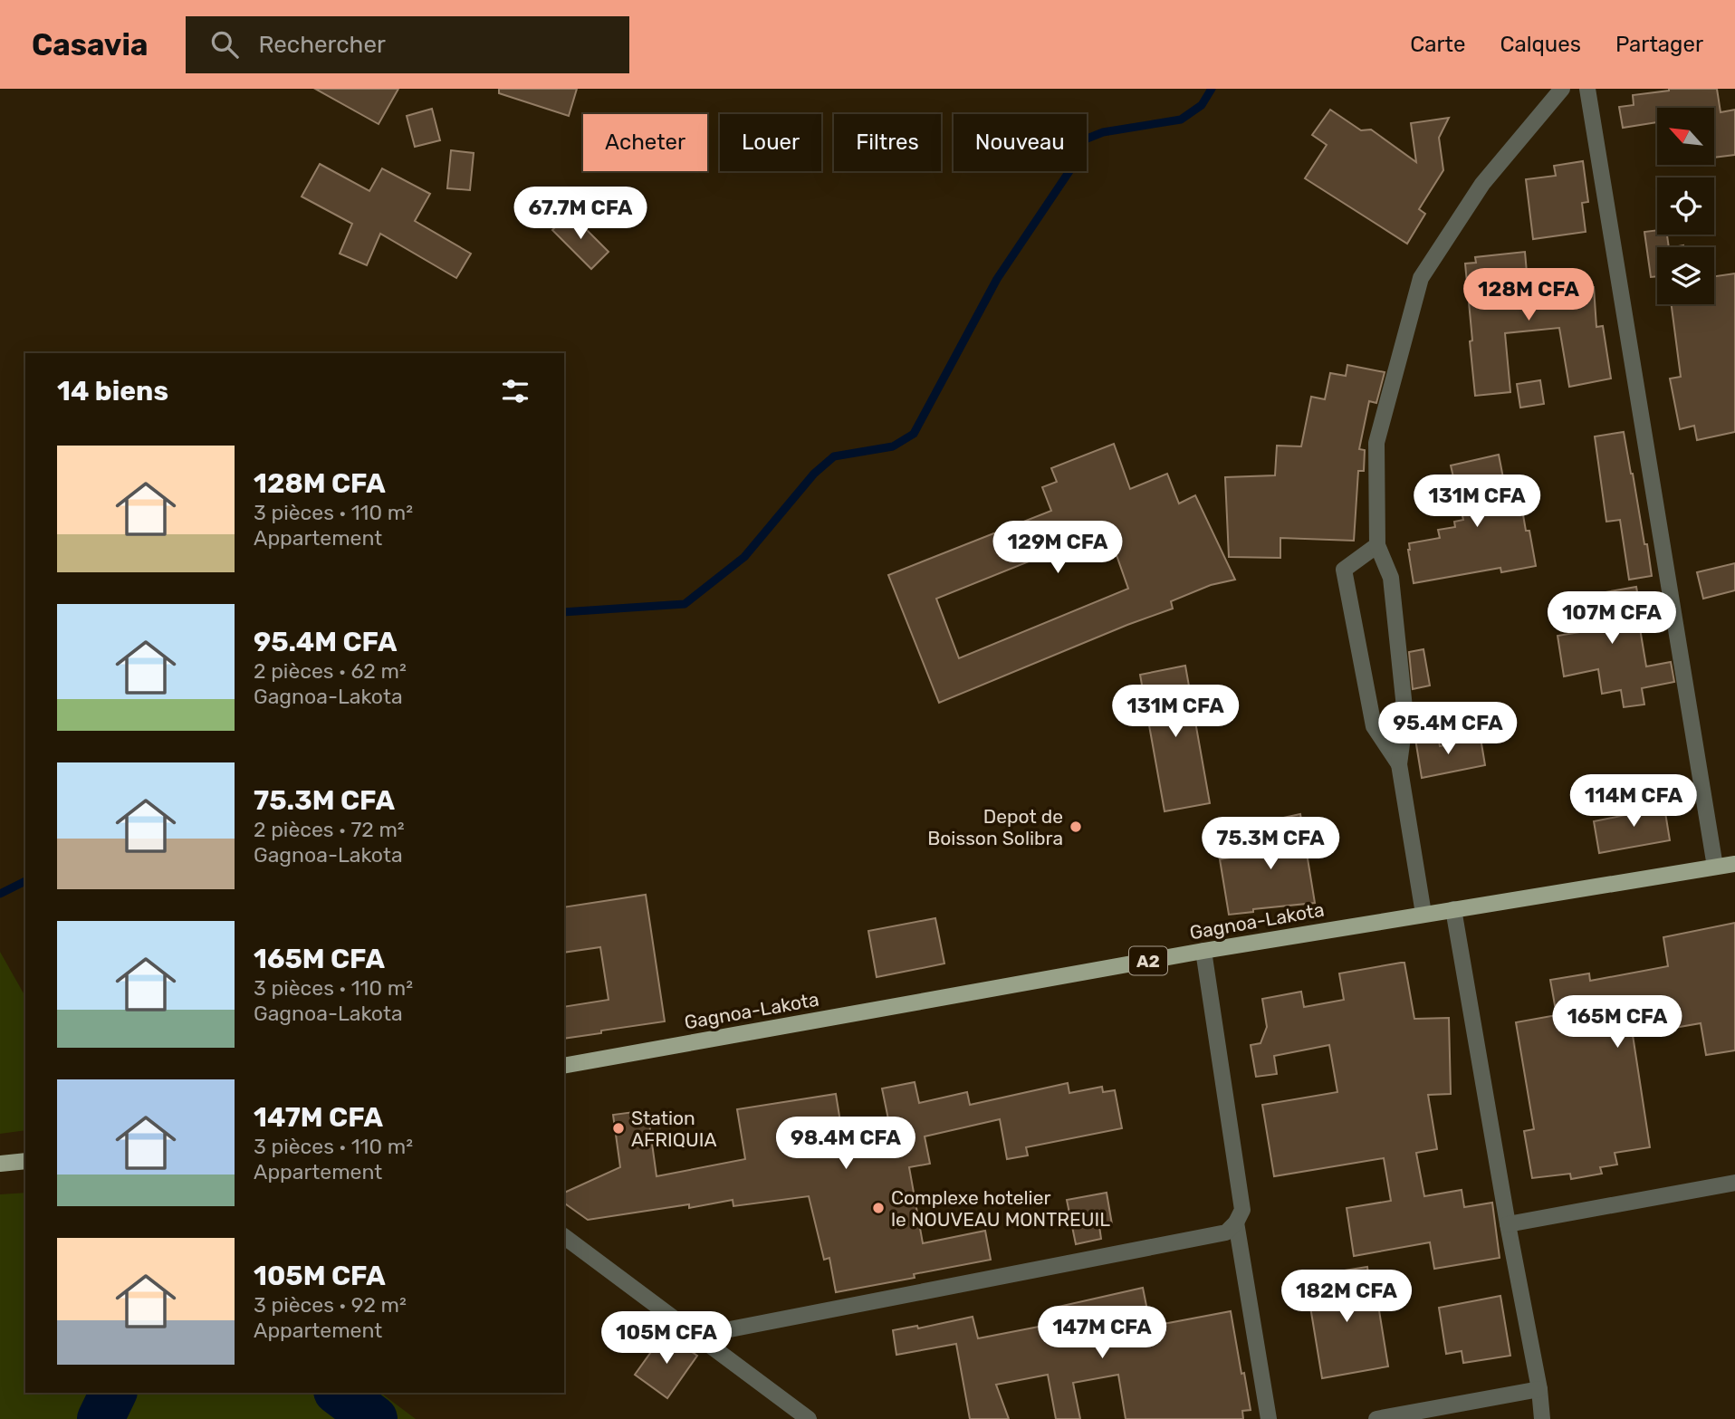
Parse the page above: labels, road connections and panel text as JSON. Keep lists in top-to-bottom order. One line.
{"streets":{"main road":["Gagnoa-Lakota","A2"]},"places":["Depot de Boisson Solibra","Station AFRIQUIA","Complexe hotelier le NOUVEAU MONTREUIL"],"north":"top left","page":{"header":"Casavia","search":"Rechercher","nav":["Carte","Calques","Partager"],"chip":["Acheter","Louer","Filtres","Nouveau"],"price":["67.7M CFA","128M CFA","131M CFA","129M CFA","107M CFA","131M CFA","95.4M CFA","114M CFA","75.3M CFA","165M CFA","98.4M CFA","182M CFA","147M CFA","105M CFA"],"heading":"14 biens","list":[{"name":"128M CFA","note":"3 pièces · 110 m² · Appartement"},{"name":"95.4M CFA","note":"2 pièces · 62 m² · Gagnoa-Lakota"},{"name":"75.3M CFA","note":"2 pièces · 72 m² · Gagnoa-Lakota"},{"name":"165M CFA","note":"3 pièces · 110 m² · Gagnoa-Lakota"},{"name":"147M CFA","note":"3 pièces · 110 m² · Appartement"},{"name":"105M CFA","note":"3 pièces · 92 m² · Appartement"}]}}
